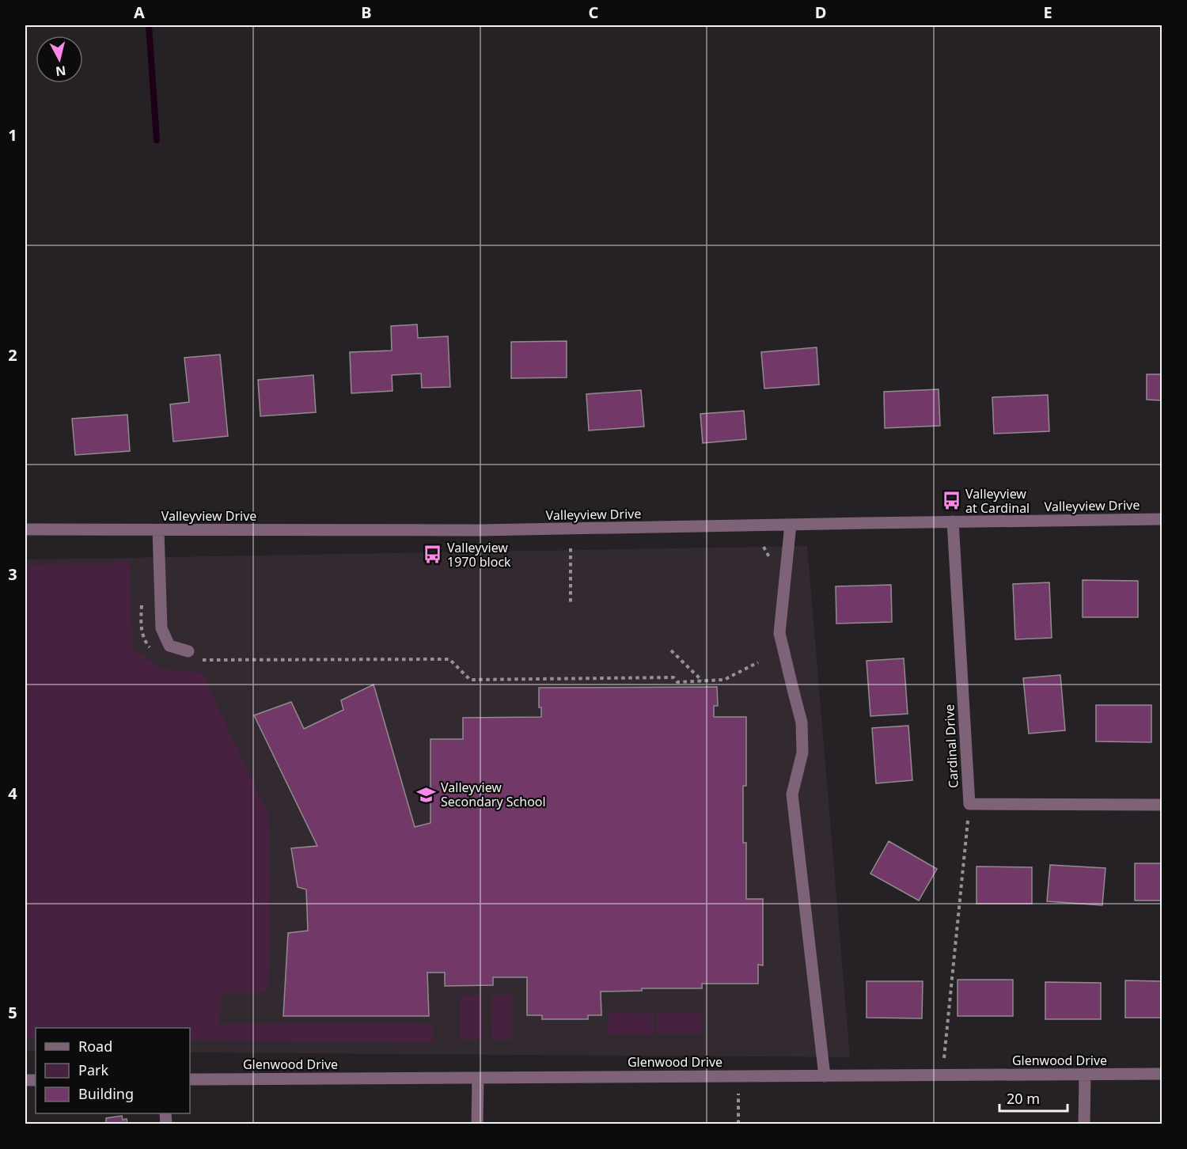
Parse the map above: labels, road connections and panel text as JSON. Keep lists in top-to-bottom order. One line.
{"streets":{"street":["Valleyview Drive","Cardinal Drive","Glenwood Drive"]},"crossings":[["Valleyview Drive","Cardinal Drive"]],"places":{"bus stop":["Valleyview at Cardinal","Valleyview 1970 block"],"school or university":["Valleyview Secondary School"]},"legend":["Road","Park","Building"],"scale_bar":"20 m","north":"bottom","grid":{"columns":["A","B","C","D","E"],"rows":["1","2","3","4","5"]}}
